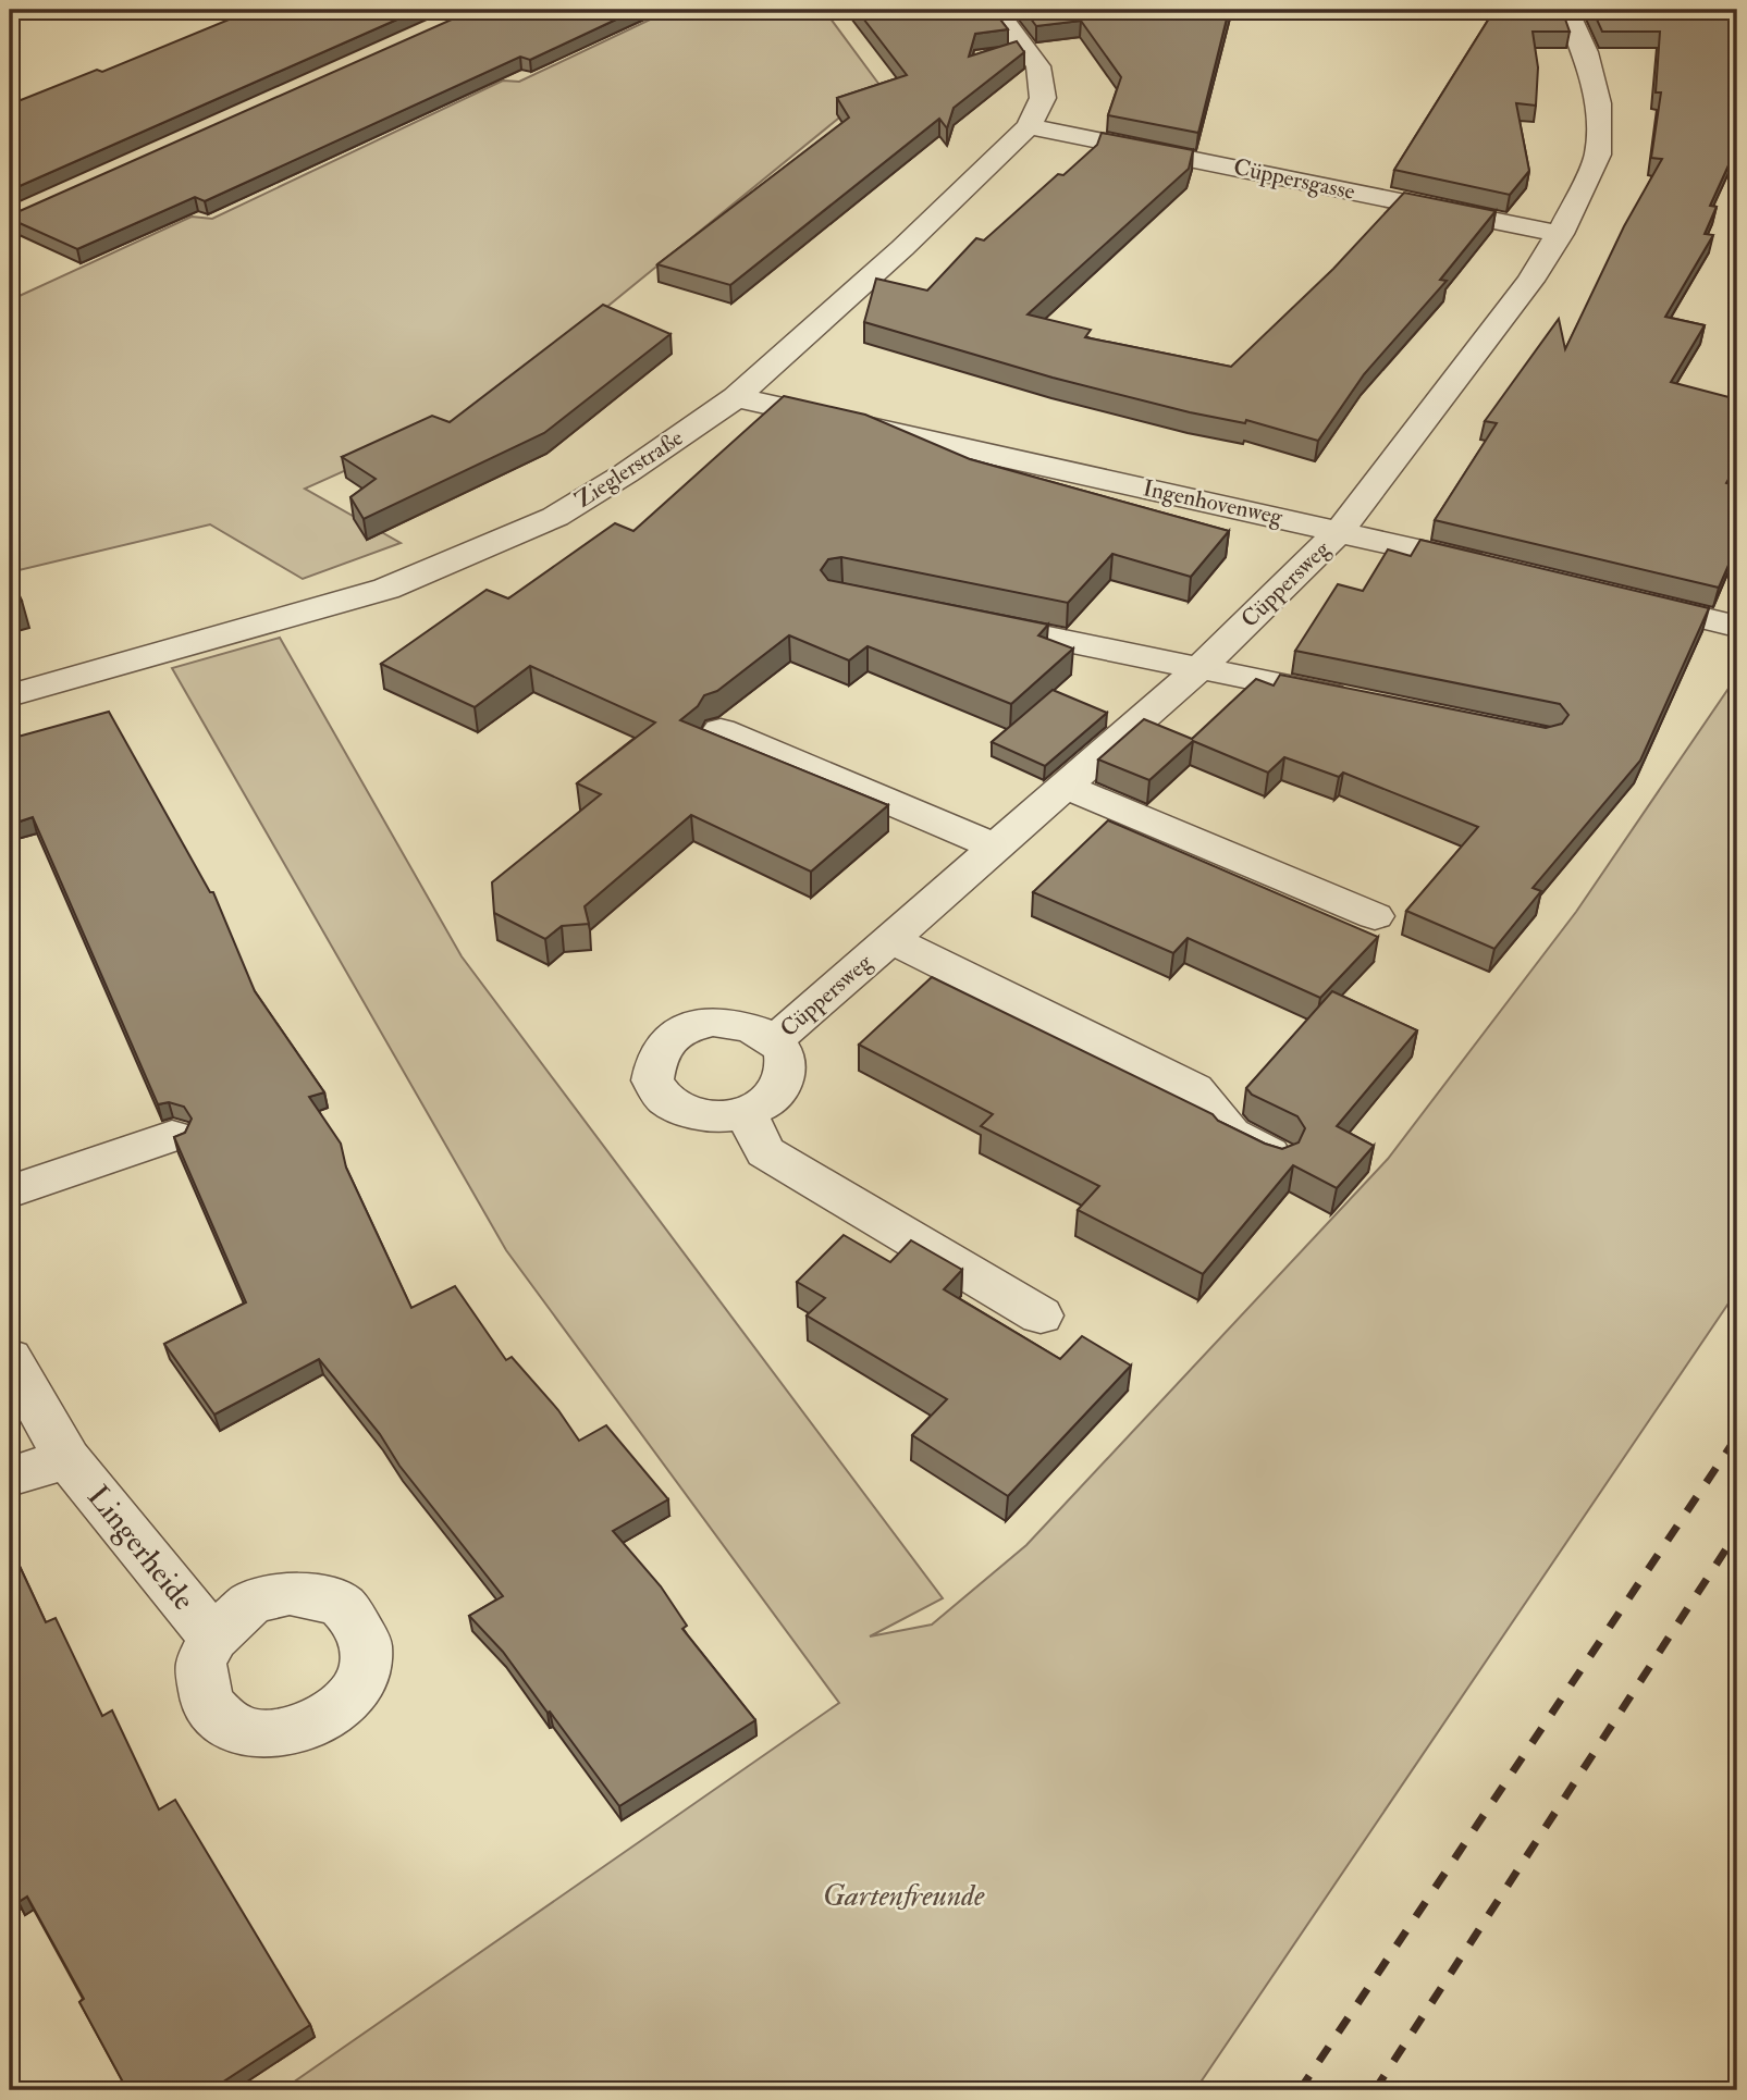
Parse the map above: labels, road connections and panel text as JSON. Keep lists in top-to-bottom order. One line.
{"streets":{"street":["Cüppersgasse","Zieglerstraße","Ingenhovenweg","Cüppersweg","Lingerheide"]},"crossings":[["Cüppersgasse","Zieglerstraße"],["Cüppersgasse","Cüppersweg"],["Zieglerstraße","Ingenhovenweg"],["Ingenhovenweg","Cüppersweg"]],"parks":["Gartenfreunde"]}
